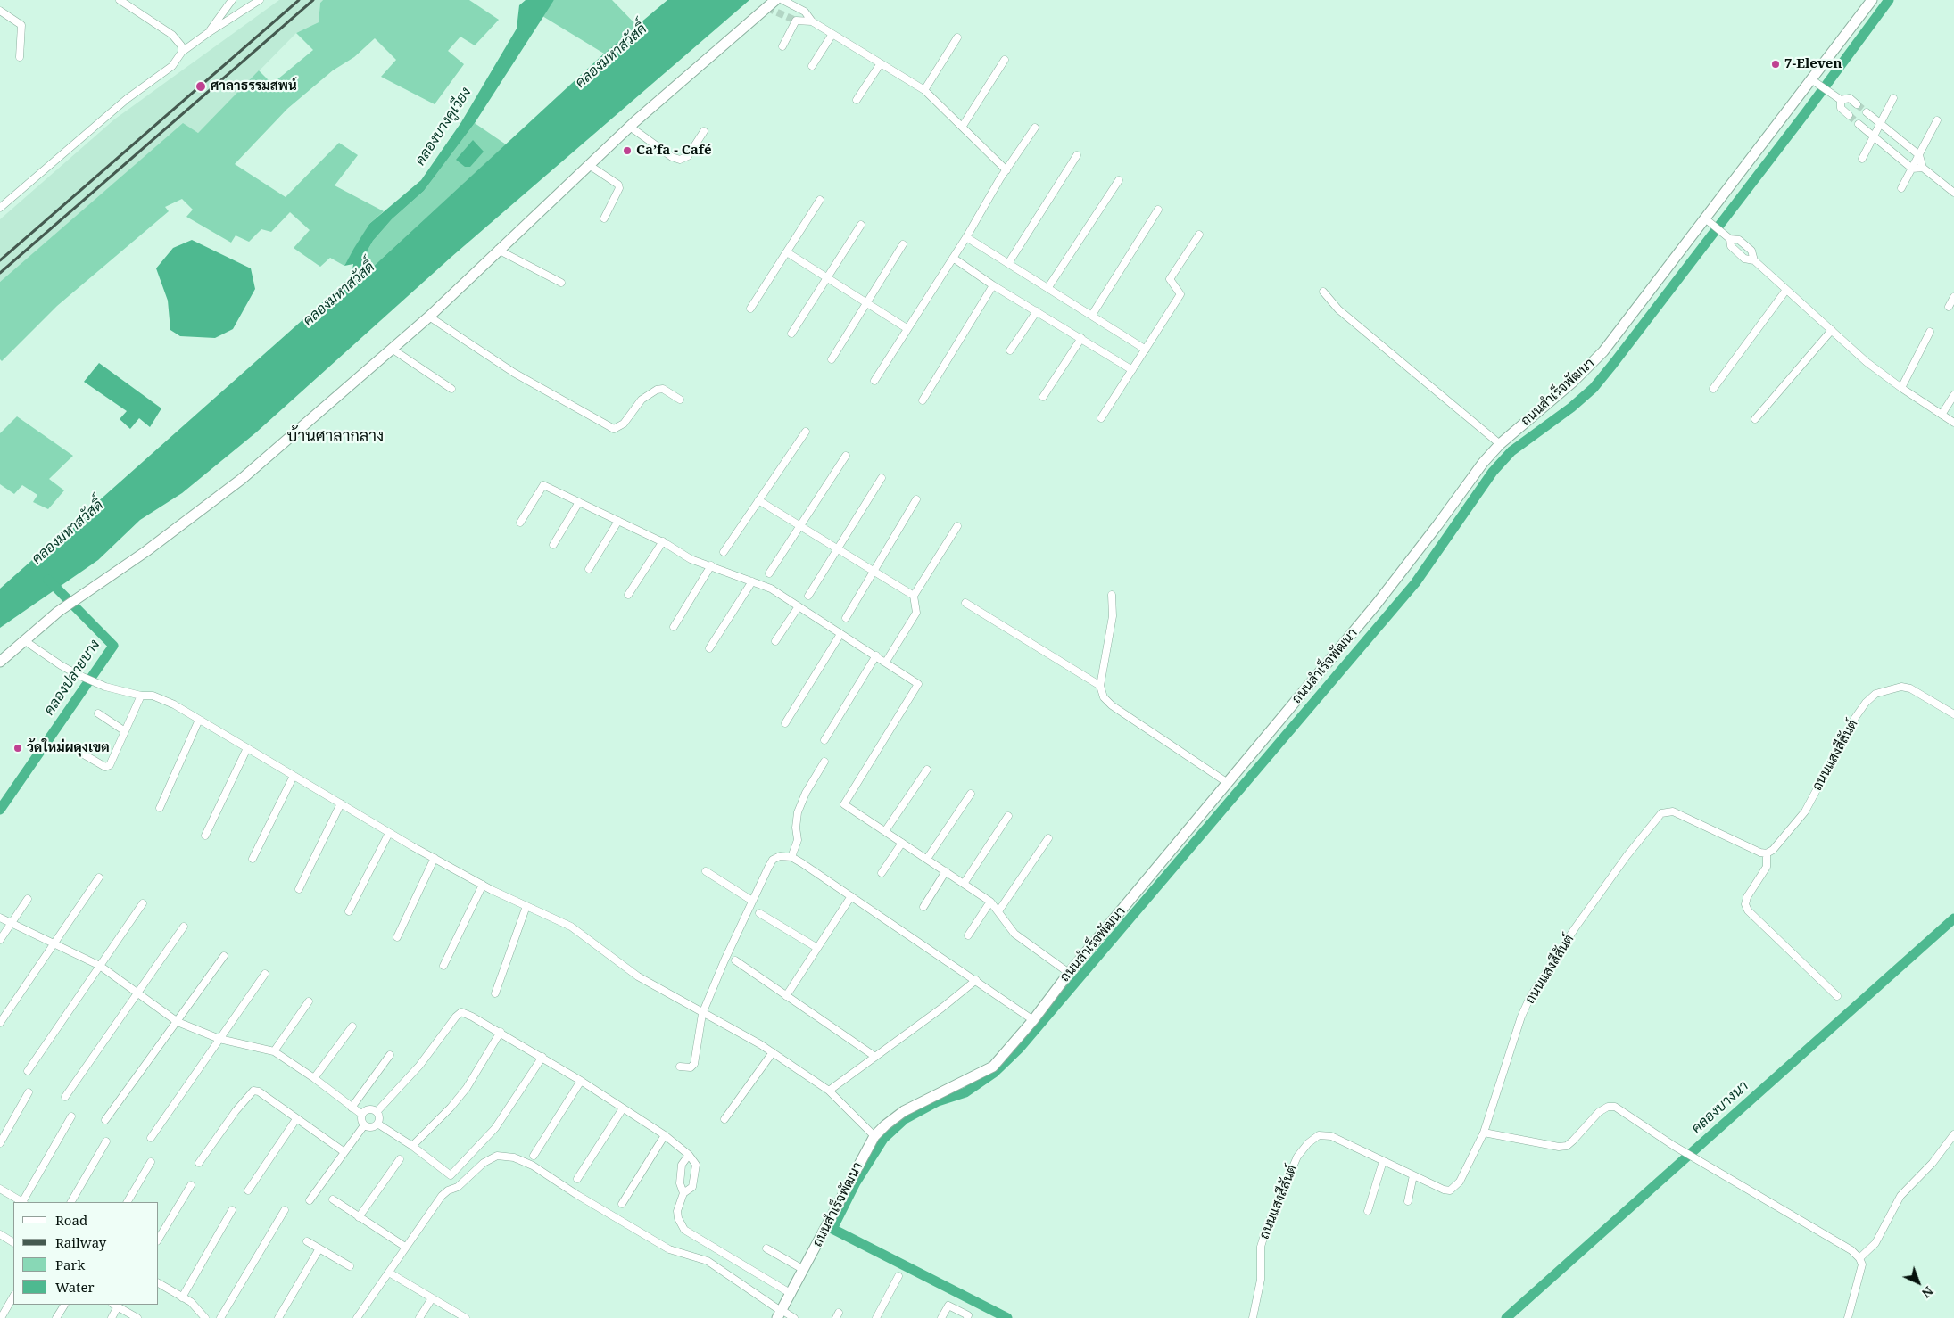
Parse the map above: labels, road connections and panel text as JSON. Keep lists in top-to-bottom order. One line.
{"streets":{"street":["ถนนสำเร็จพัฒนา","ถนนแสงสีสันต์"]},"districts":["บ้านศาลากลาง"],"water":["คลองมหาสวัสดิ์","คลองบางคูเวียง","คลองปลายบาง","คลองบางนา"],"places":["7-Eleven","ศาลาธรรมสพน์","Ca’fa - Café","วัดใหม่ผดุงเขต"],"legend":["Road","Railway","Park","Water"],"north":"bottom right"}
